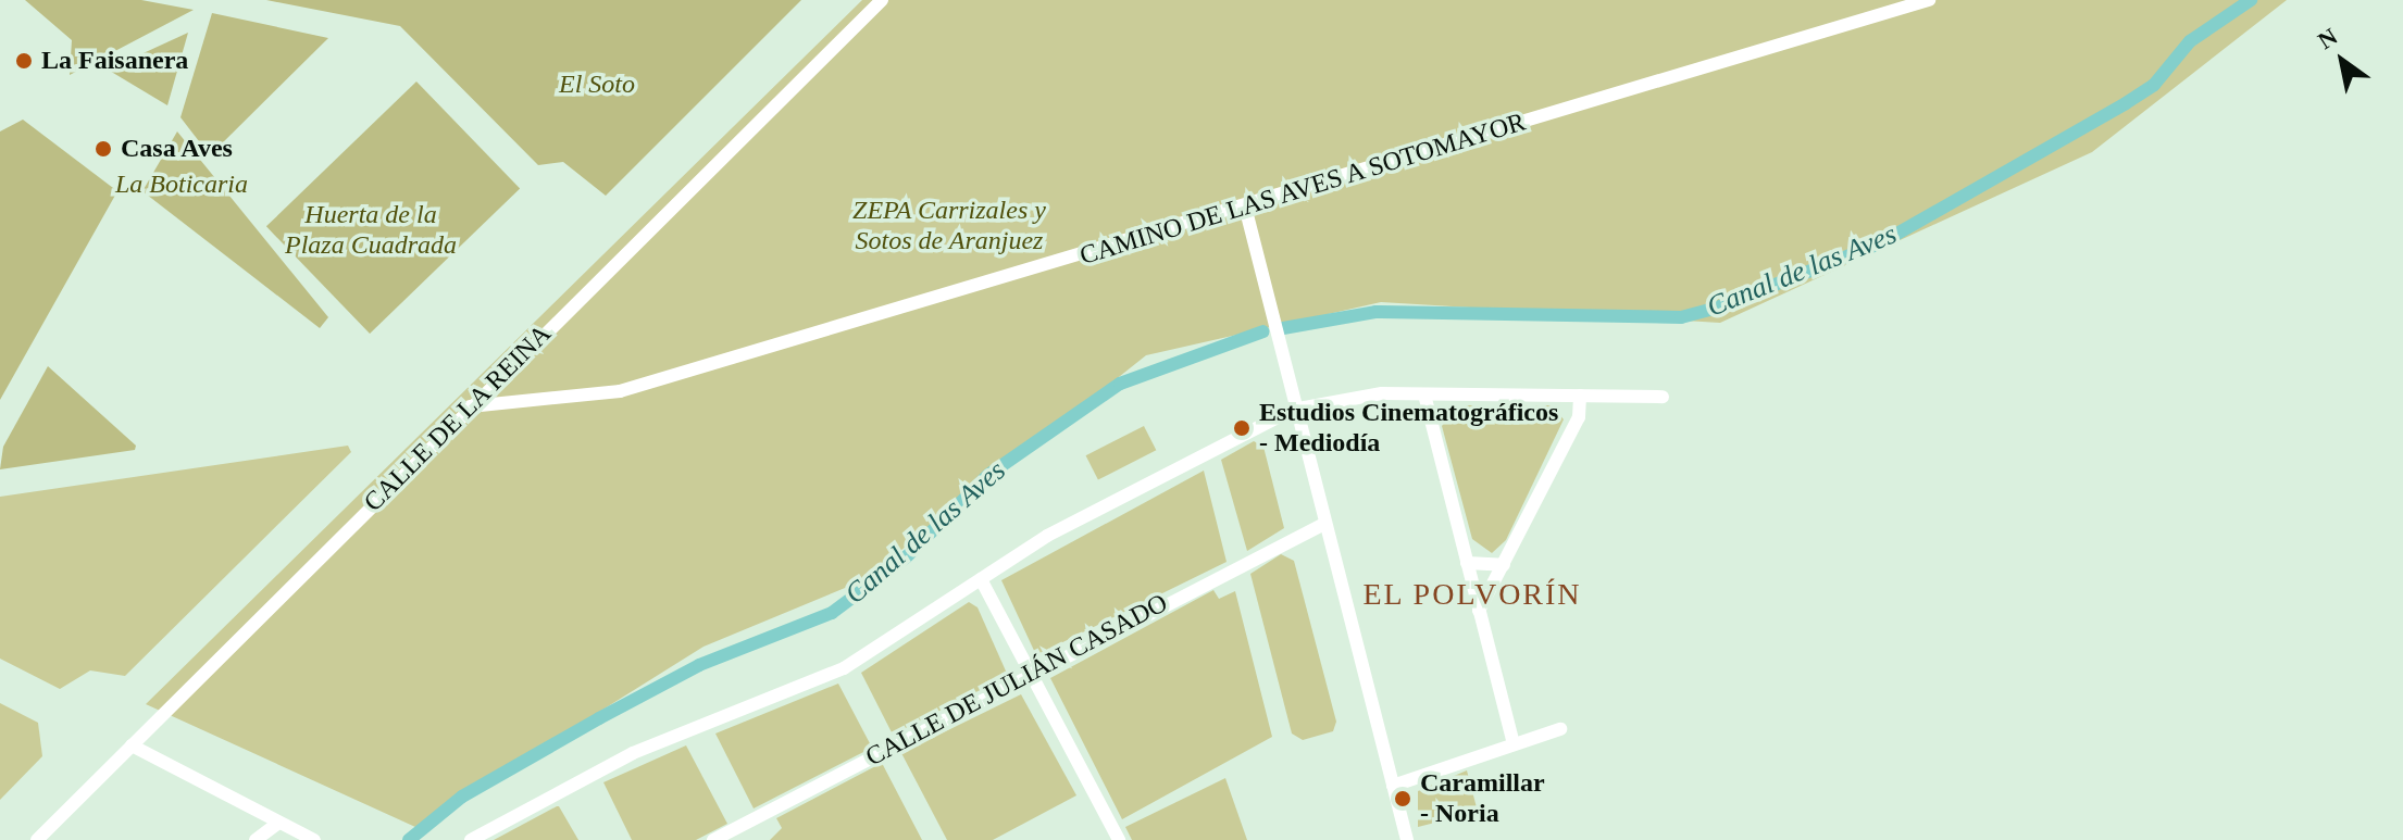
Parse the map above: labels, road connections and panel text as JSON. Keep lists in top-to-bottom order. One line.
{"streets":{"street":["CAMINO DE LAS AVES A SOTOMAYOR","CALLE DE LA REINA","CALLE DE JULIÁN CASADO"]},"crossings":[["CAMINO DE LAS AVES A SOTOMAYOR","CALLE DE LA REINA"]],"districts":["EL POLVORÍN"],"water":["Canal de las Aves"],"parks":["El Soto","La Boticaria","ZEPA Carrizales y Sotos de Aranjuez","Huerta de la Plaza Cuadrada"],"places":["La Faisanera","Casa Aves","Estudios Cinematográficos - Mediodía","Caramillar - Noria"],"north":"top left"}
